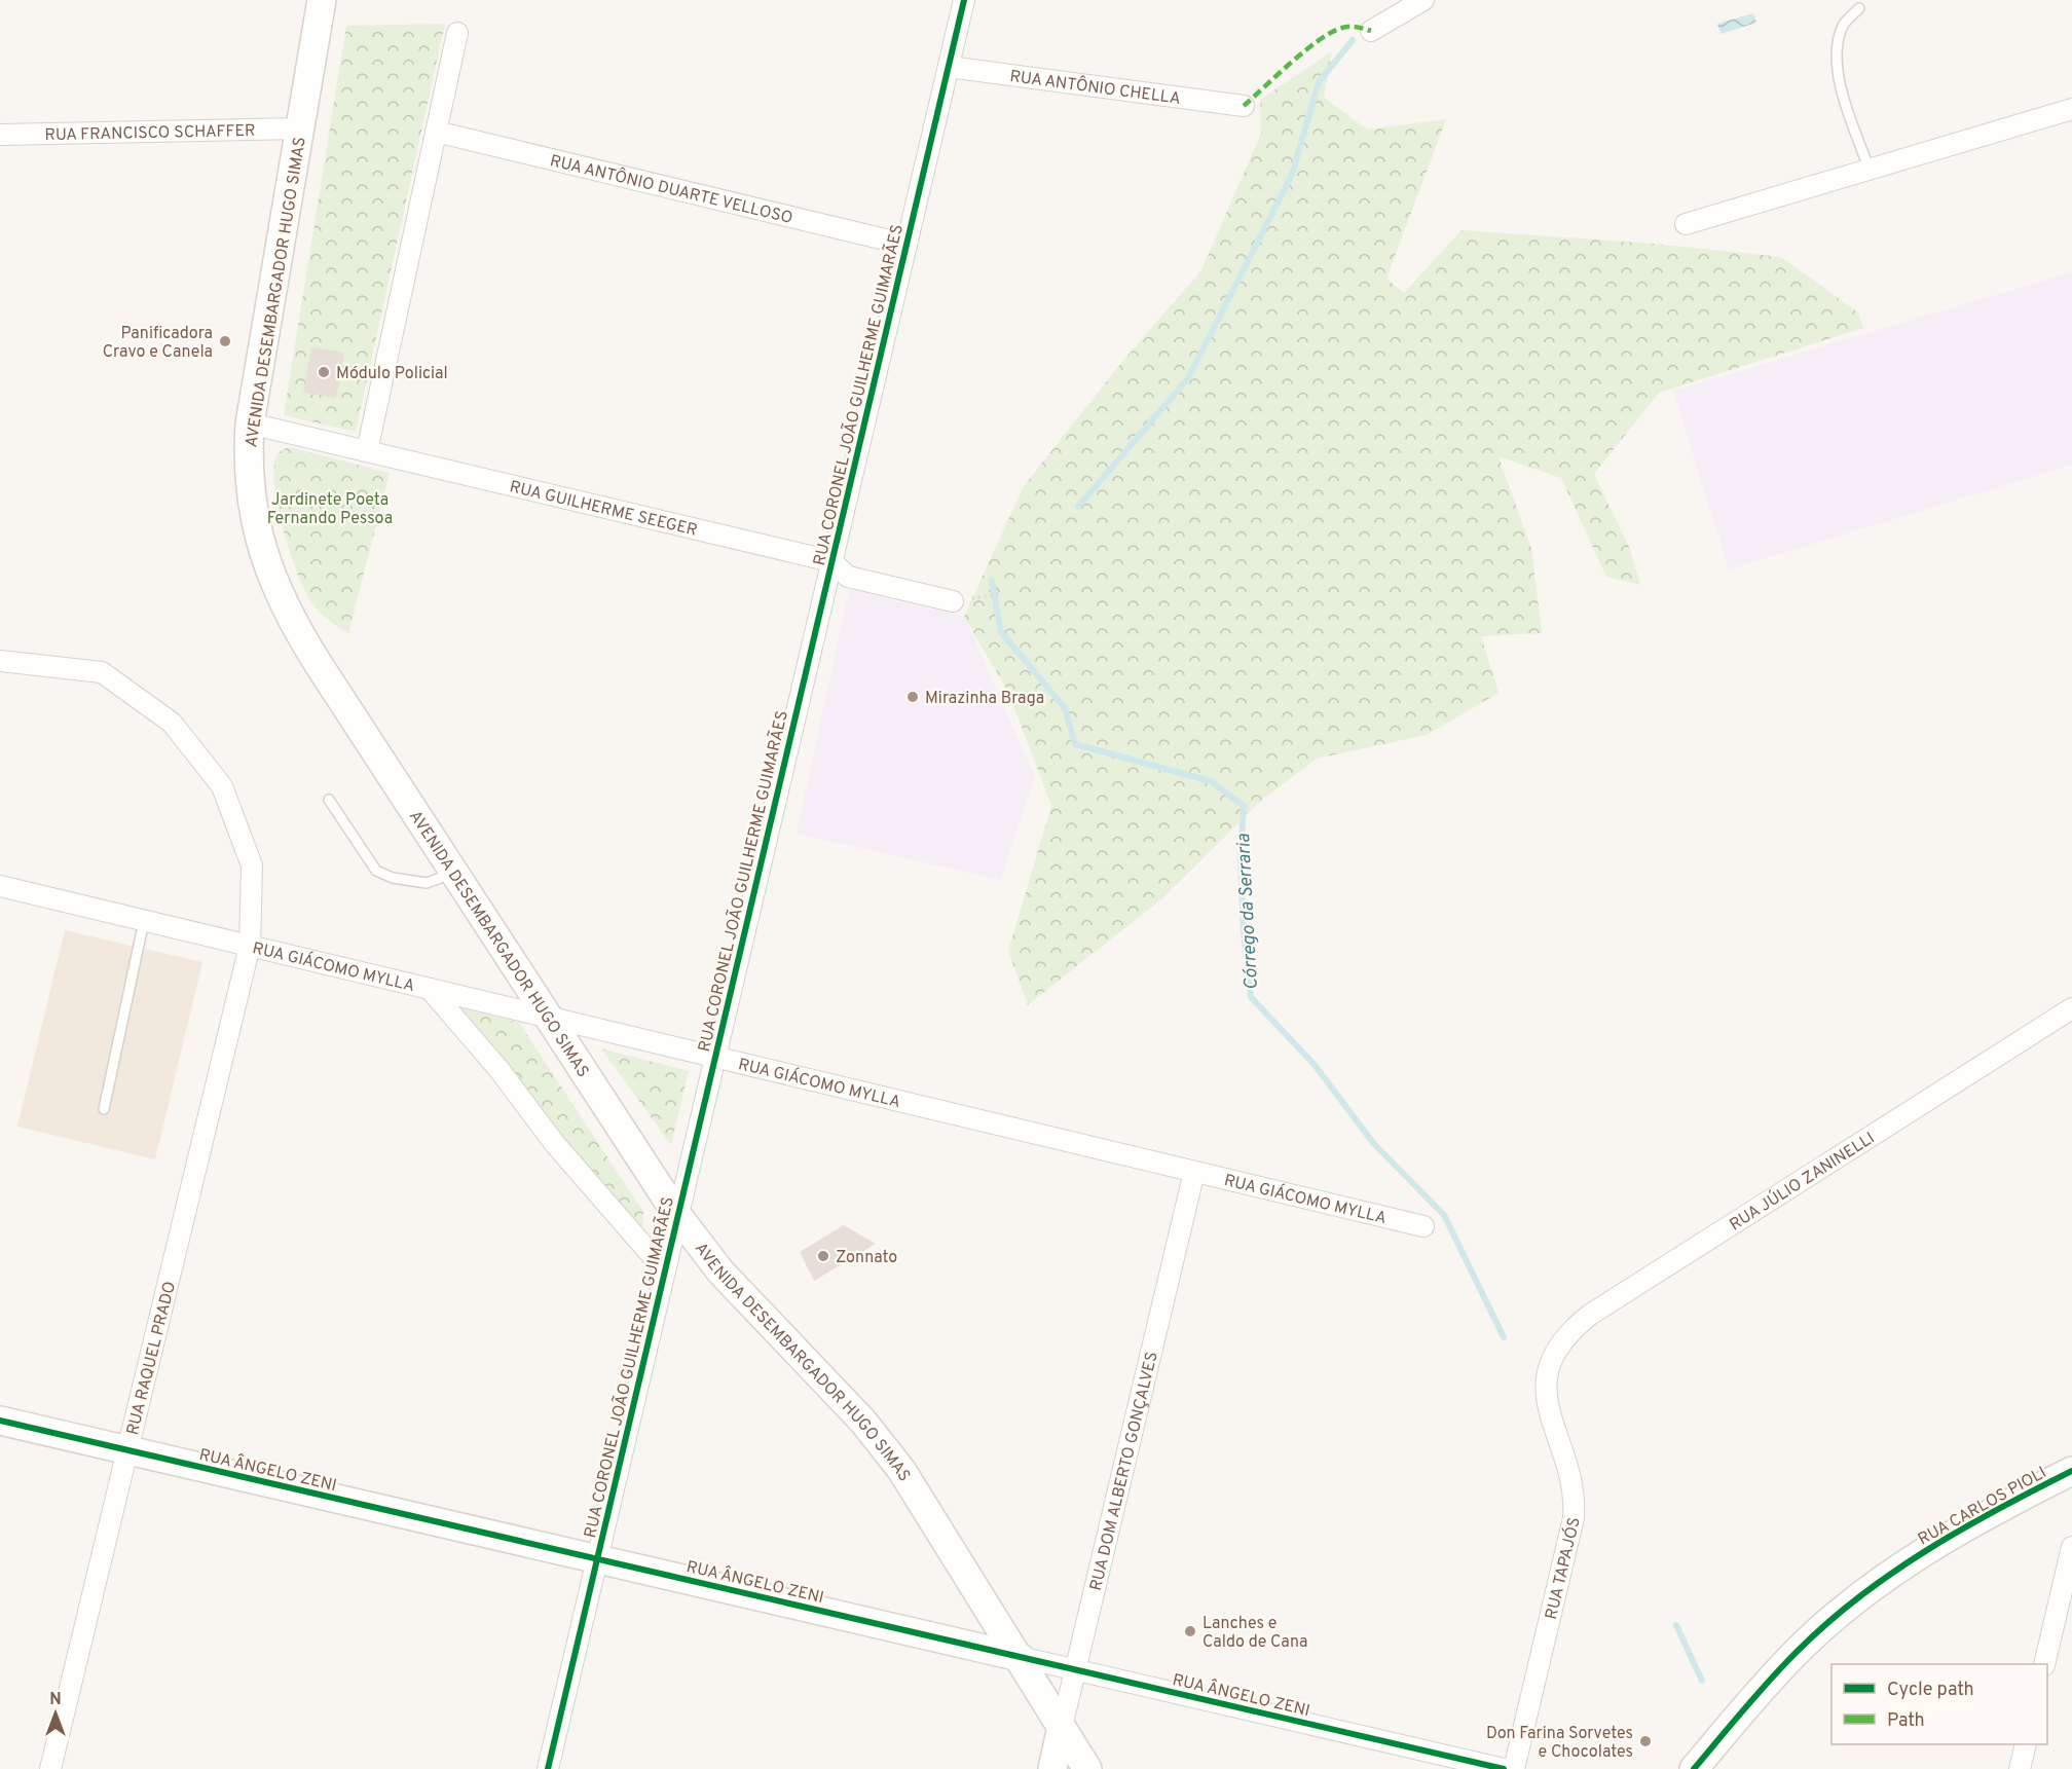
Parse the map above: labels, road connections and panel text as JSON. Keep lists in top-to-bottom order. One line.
{"streets":{"main road":["AVENIDA DESEMBARGADOR HUGO SIMAS","RUA ÂNGELO ZENI","RUA DOM ALBERTO GONÇALVES","RUA CARLOS PIOLI"],"street":["RUA ANTÔNIO CHELLA","RUA FRANCISCO SCHAFFER","RUA ANTÔNIO DUARTE VELLOSO","RUA CORONEL JOÃO GUILHERME GUIMARÃES","RUA GUILHERME SEEGER","RUA GIÁCOMO MYLLA","RUA JÚLIO ZANINELLI","RUA RAQUEL PRADO","RUA TAPAJÓS"]},"crossings":[["RUA ANTÔNIO CHELLA","RUA CORONEL JOÃO GUILHERME GUIMARÃES"],["RUA FRANCISCO SCHAFFER","AVENIDA DESEMBARGADOR HUGO SIMAS"],["RUA ANTÔNIO DUARTE VELLOSO","RUA CORONEL JOÃO GUILHERME GUIMARÃES"],["AVENIDA DESEMBARGADOR HUGO SIMAS","RUA CORONEL JOÃO GUILHERME GUIMARÃES"],["AVENIDA DESEMBARGADOR HUGO SIMAS","RUA GUILHERME SEEGER"],["AVENIDA DESEMBARGADOR HUGO SIMAS","RUA GIÁCOMO MYLLA"],["AVENIDA DESEMBARGADOR HUGO SIMAS","RUA ÂNGELO ZENI"],["AVENIDA DESEMBARGADOR HUGO SIMAS","RUA DOM ALBERTO GONÇALVES"],["RUA CORONEL JOÃO GUILHERME GUIMARÃES","RUA GUILHERME SEEGER"],["RUA CORONEL JOÃO GUILHERME GUIMARÃES","RUA GIÁCOMO MYLLA"],["RUA CORONEL JOÃO GUILHERME GUIMARÃES","RUA ÂNGELO ZENI"],["RUA GIÁCOMO MYLLA","RUA RAQUEL PRADO"],["RUA GIÁCOMO MYLLA","RUA DOM ALBERTO GONÇALVES"],["RUA JÚLIO ZANINELLI","RUA TAPAJÓS"],["RUA RAQUEL PRADO","RUA ÂNGELO ZENI"],["RUA ÂNGELO ZENI","RUA DOM ALBERTO GONÇALVES"]],"water":["Córrego da Serraria"],"parks":["Jardinete Poeta Fernando Pessoa"],"places":["Panificadora Cravo e Canela","Módulo Policial","Mirazinha Braga","Zonnato","Lanches e Caldo de Cana","Don Farina Sorvetes e Chocolates"],"legend":["Cycle path","Path"],"north":"top"}
